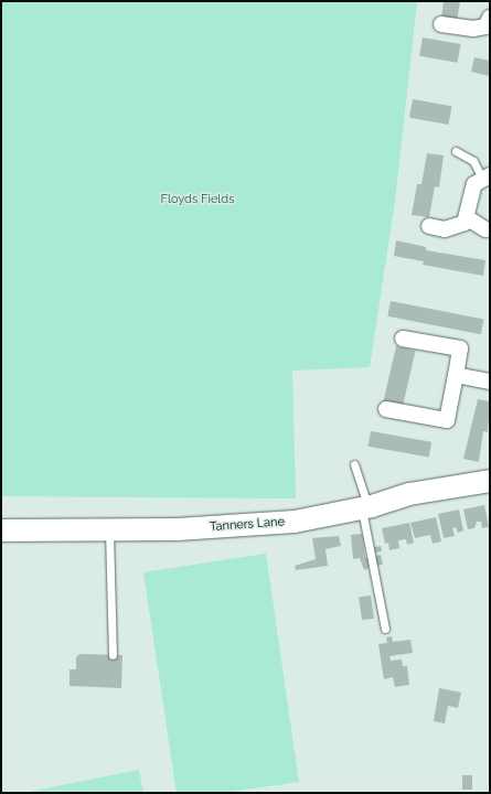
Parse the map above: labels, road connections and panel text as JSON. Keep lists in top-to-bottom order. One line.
{"streets":{"main road":["Tanners Lane"]},"parks":["Floyds Fields"]}
